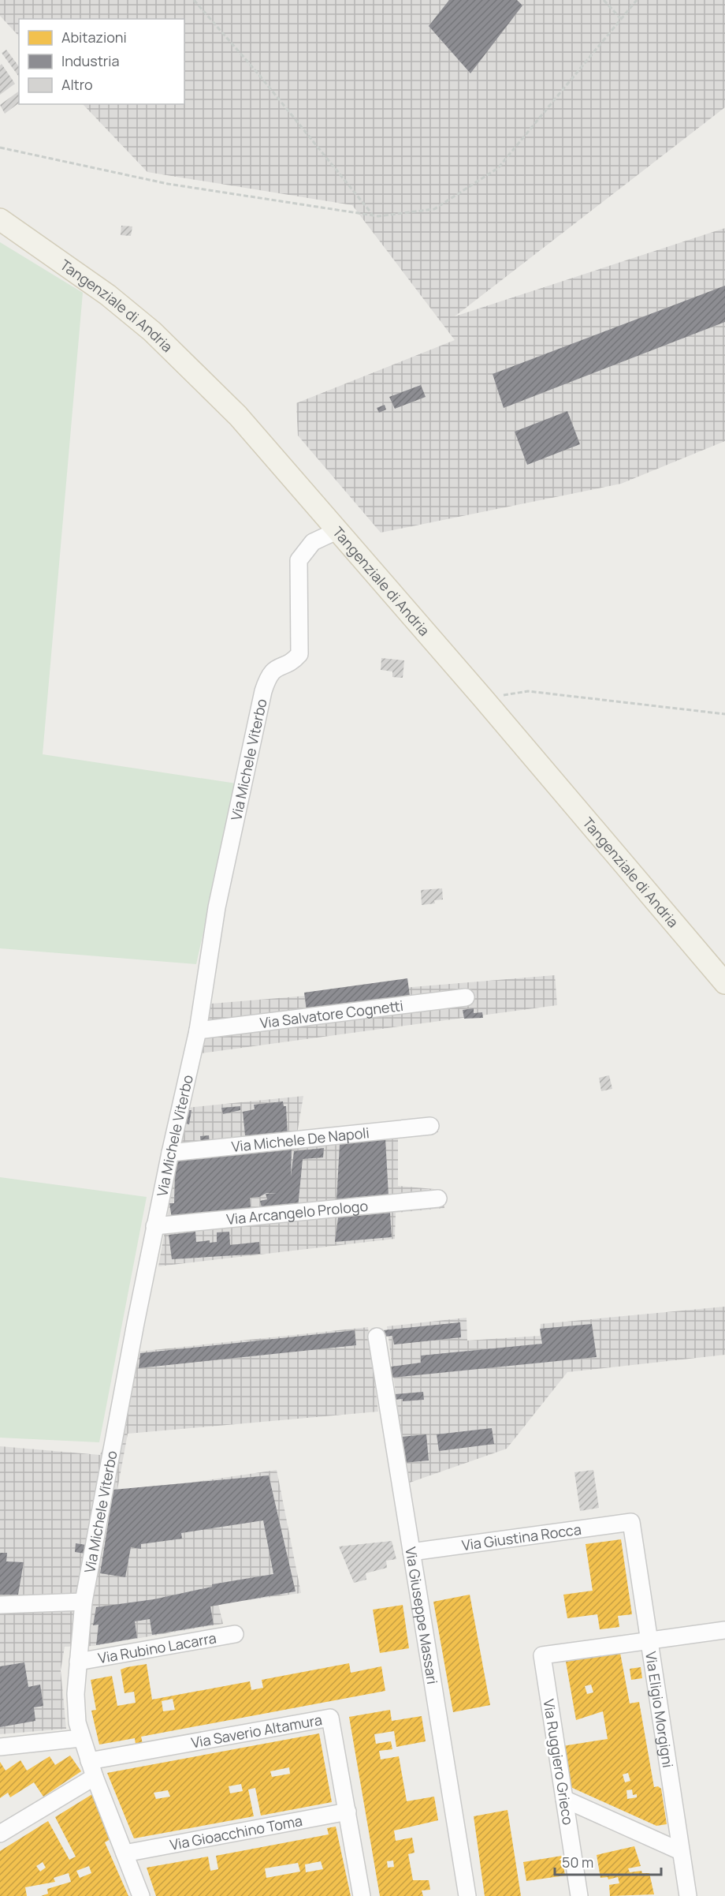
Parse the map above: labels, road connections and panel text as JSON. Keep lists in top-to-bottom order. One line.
{"streets":{"main road":["Tangenziale di Andria"],"street":["Via Michele Viterbo","Via Salvatore Cognetti","Via Michele De Napoli","Via Arcangelo Prologo","Via Giustina Rocca","Via Giuseppe Massari","Via Rubino Lacarra","Via Eligio Morgigni","Via Saverio Altamura","Via Ruggiero Grieco","Via Gioacchino Toma"]},"crossings":[["Tangenziale di Andria","Via Michele Viterbo"],["Via Michele Viterbo","Via Salvatore Cognetti"],["Via Michele Viterbo","Via Michele De Napoli"],["Via Michele Viterbo","Via Arcangelo Prologo"],["Via Michele Viterbo","Via Rubino Lacarra"],["Via Michele Viterbo","Via Saverio Altamura"],["Via Michele Viterbo","Via Gioacchino Toma"],["Via Giustina Rocca","Via Giuseppe Massari"],["Via Giustina Rocca","Via Eligio Morgigni"],["Via Eligio Morgigni","Via Ruggiero Grieco"],["Via Saverio Altamura","Via Gioacchino Toma"]],"legend":["Abitazioni","Industria","Altro"],"scale_bar":"50 m"}
